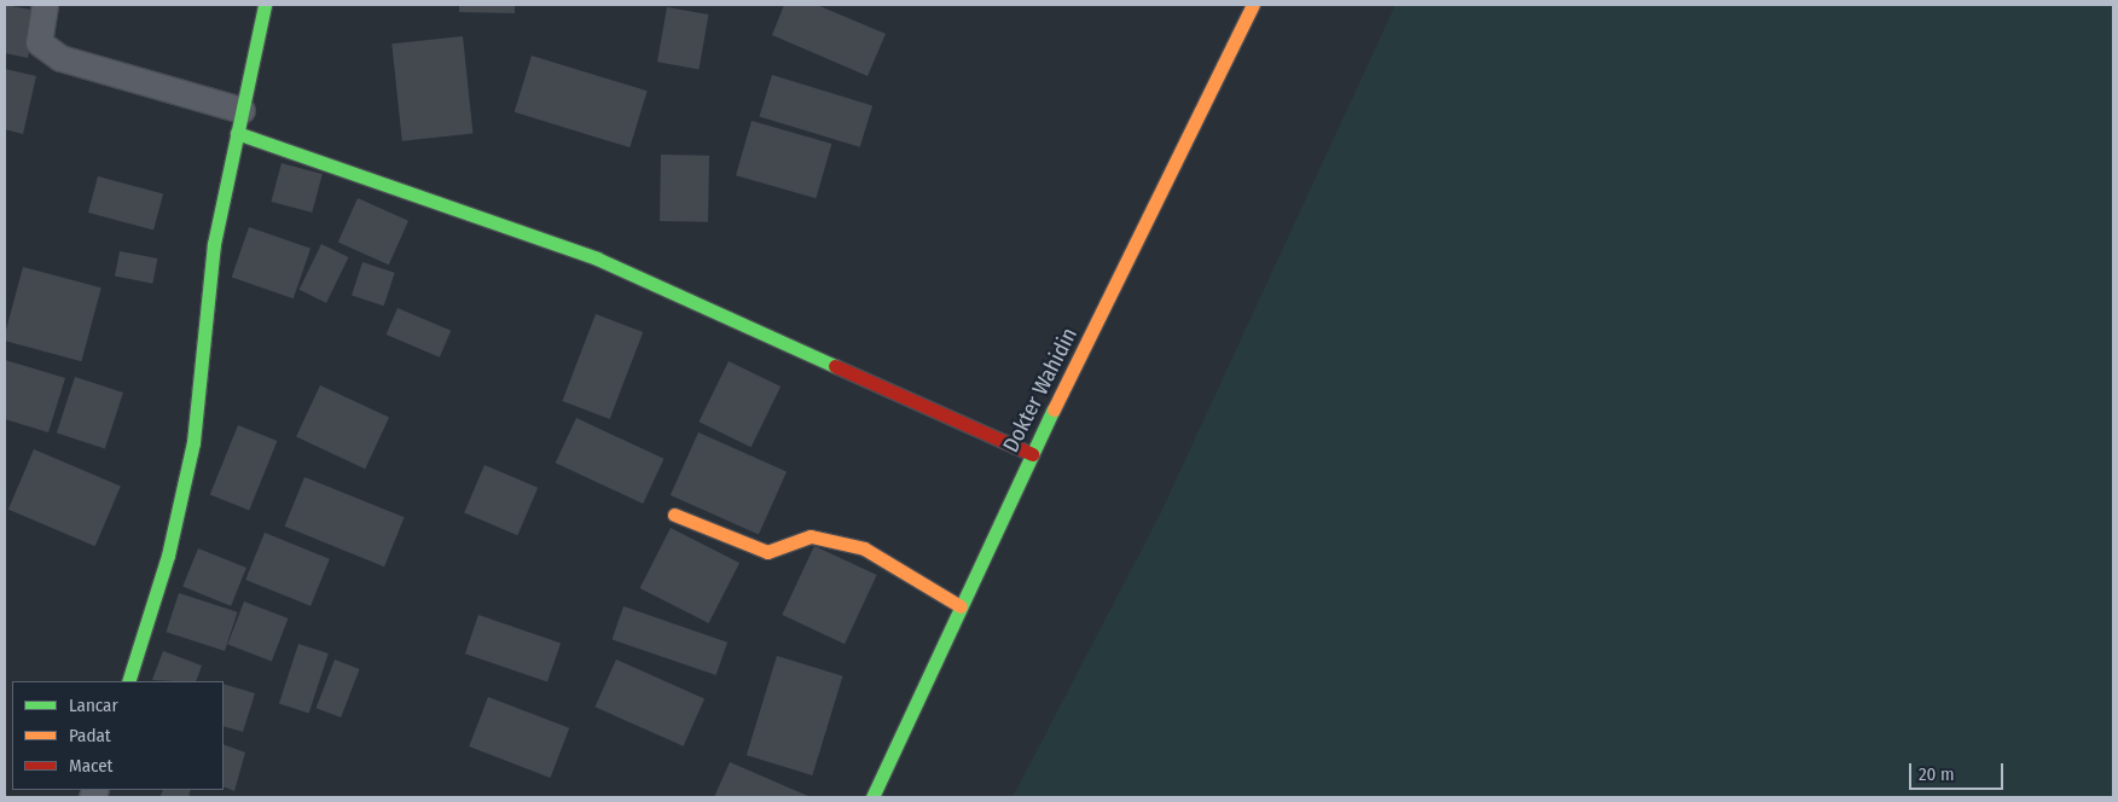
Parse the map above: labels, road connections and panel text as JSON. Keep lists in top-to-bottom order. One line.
{"streets":{"street":["Dokter Wahidin"]},"legend":["Lancar","Padat","Macet"],"scale_bar":"20 m"}
